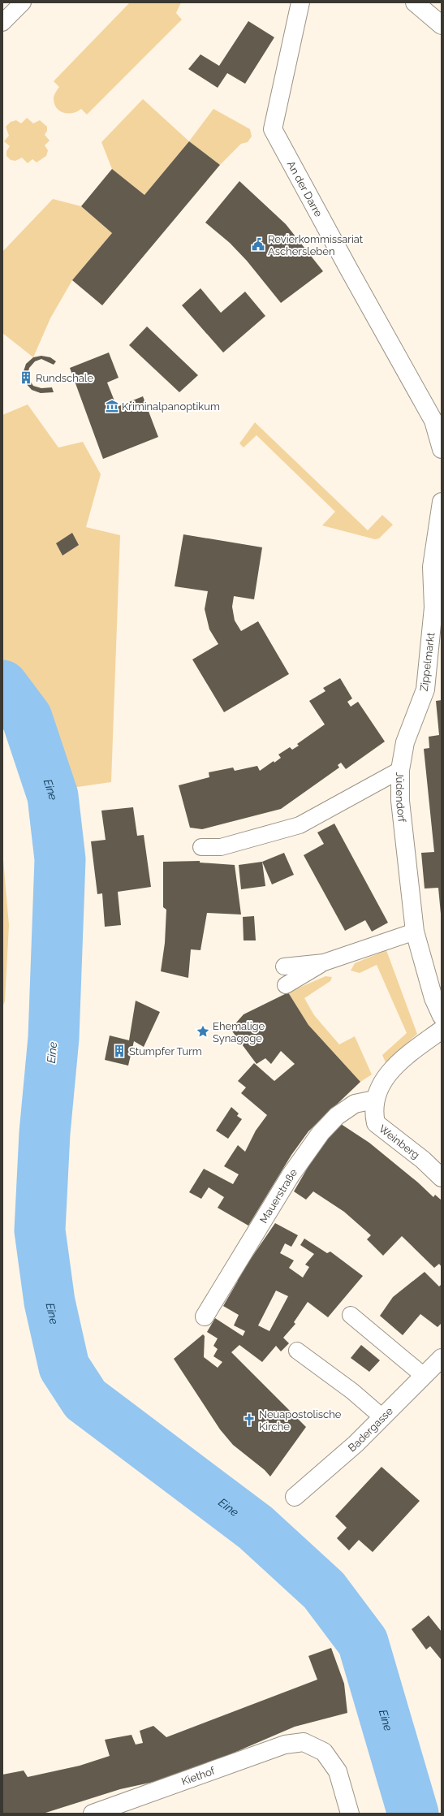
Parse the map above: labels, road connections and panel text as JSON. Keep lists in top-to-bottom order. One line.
{"streets":{"street":["An der Darre","Zippelmarkt","Jüdendorf","Weinberg","Mauerstraße","Badergasse","Kiethof"]},"crossings":[["Zippelmarkt","Jüdendorf"],["Weinberg","Mauerstraße"]],"water":["Eine"],"places":{"public building":["Revierkommissariat Aschersleben"],"building":["Rundschale","Stumpfer Turm"],"museum":["Kriminalpanoptikum"],"place":["Ehemalige Synagoge"],"church":["Neuapostolische Kirche"]}}
